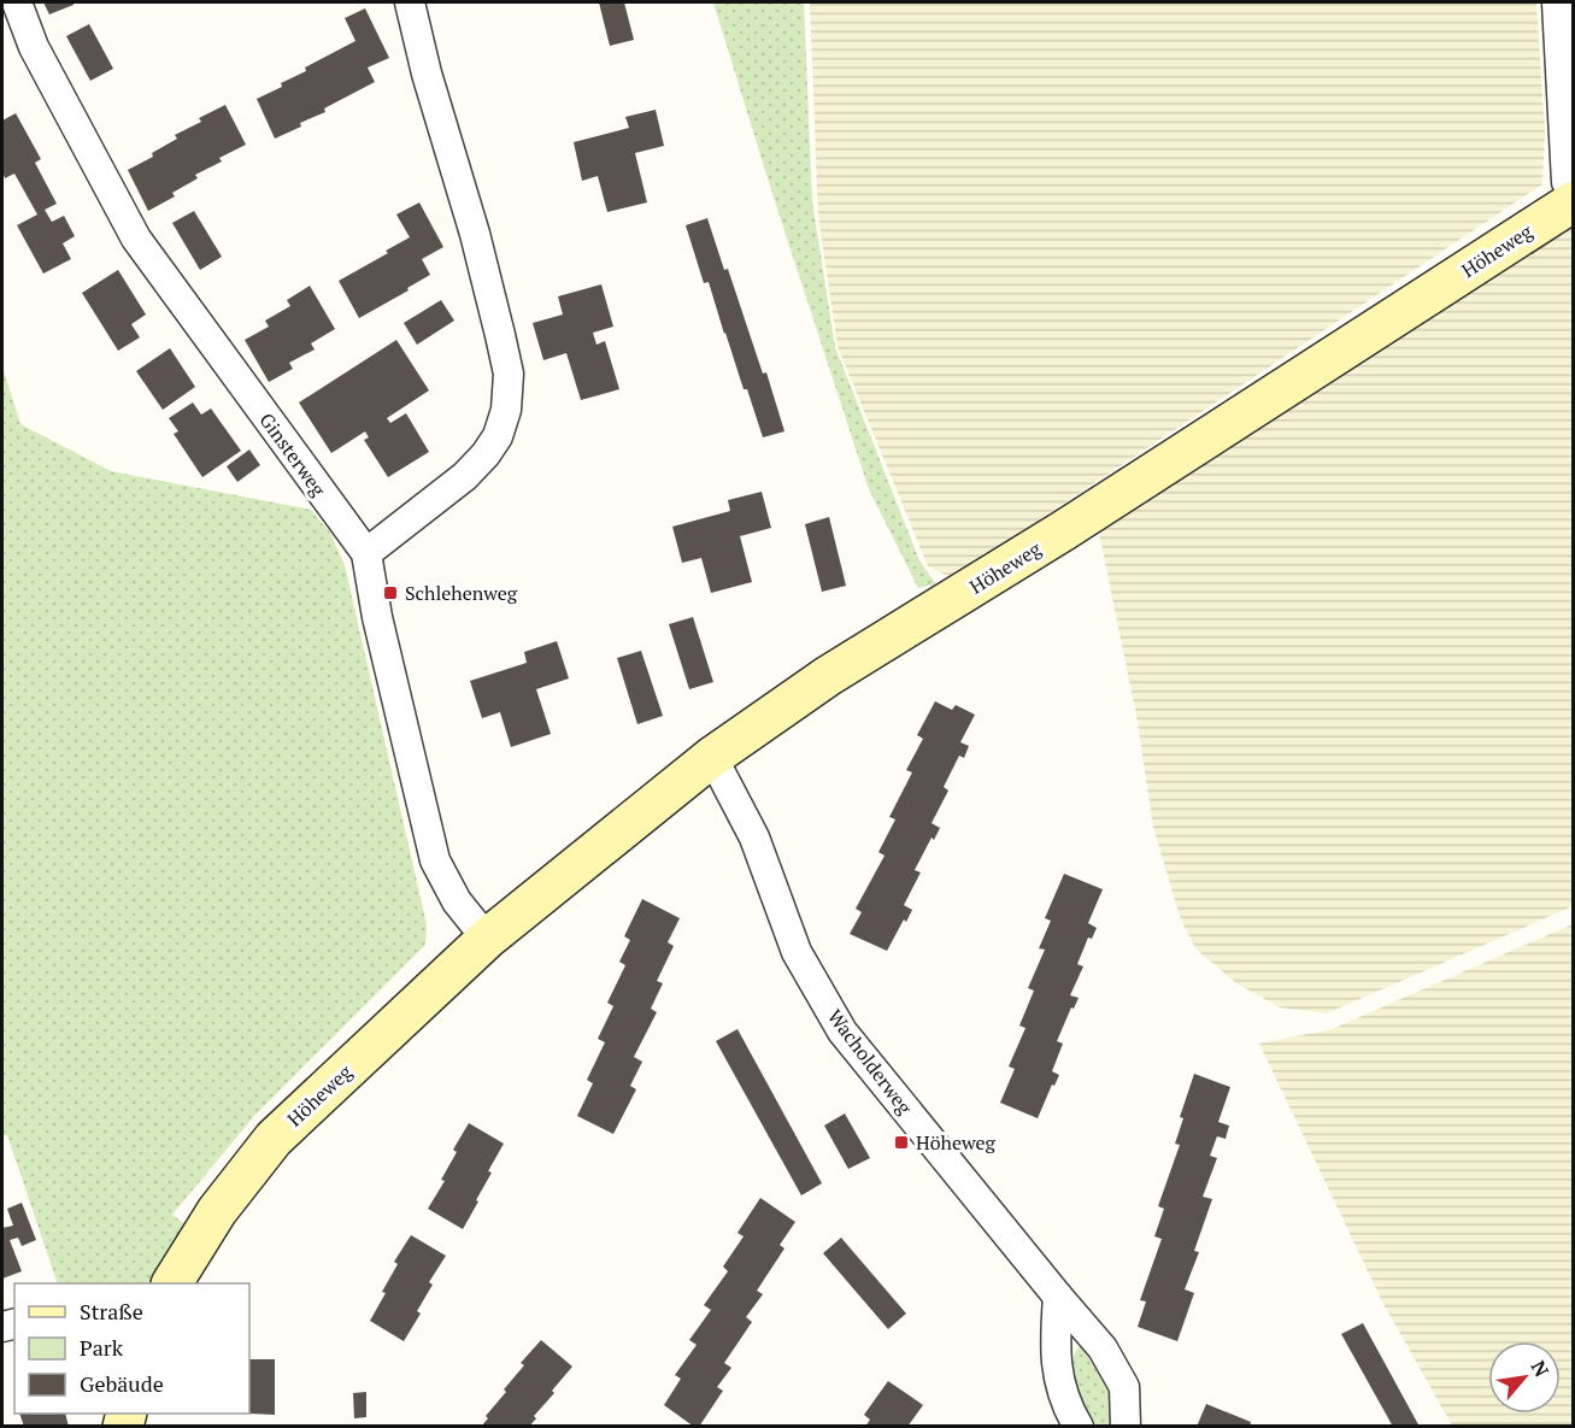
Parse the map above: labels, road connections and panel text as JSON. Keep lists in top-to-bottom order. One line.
{"streets":{"street":["Höheweg","Ginsterweg","Wacholderweg"]},"crossings":[["Höheweg","Ginsterweg"],["Höheweg","Wacholderweg"]],"places":{"transit":["Schlehenweg","Höheweg"]},"legend":["Straße","Park","Gebäude"],"north":"top right"}
